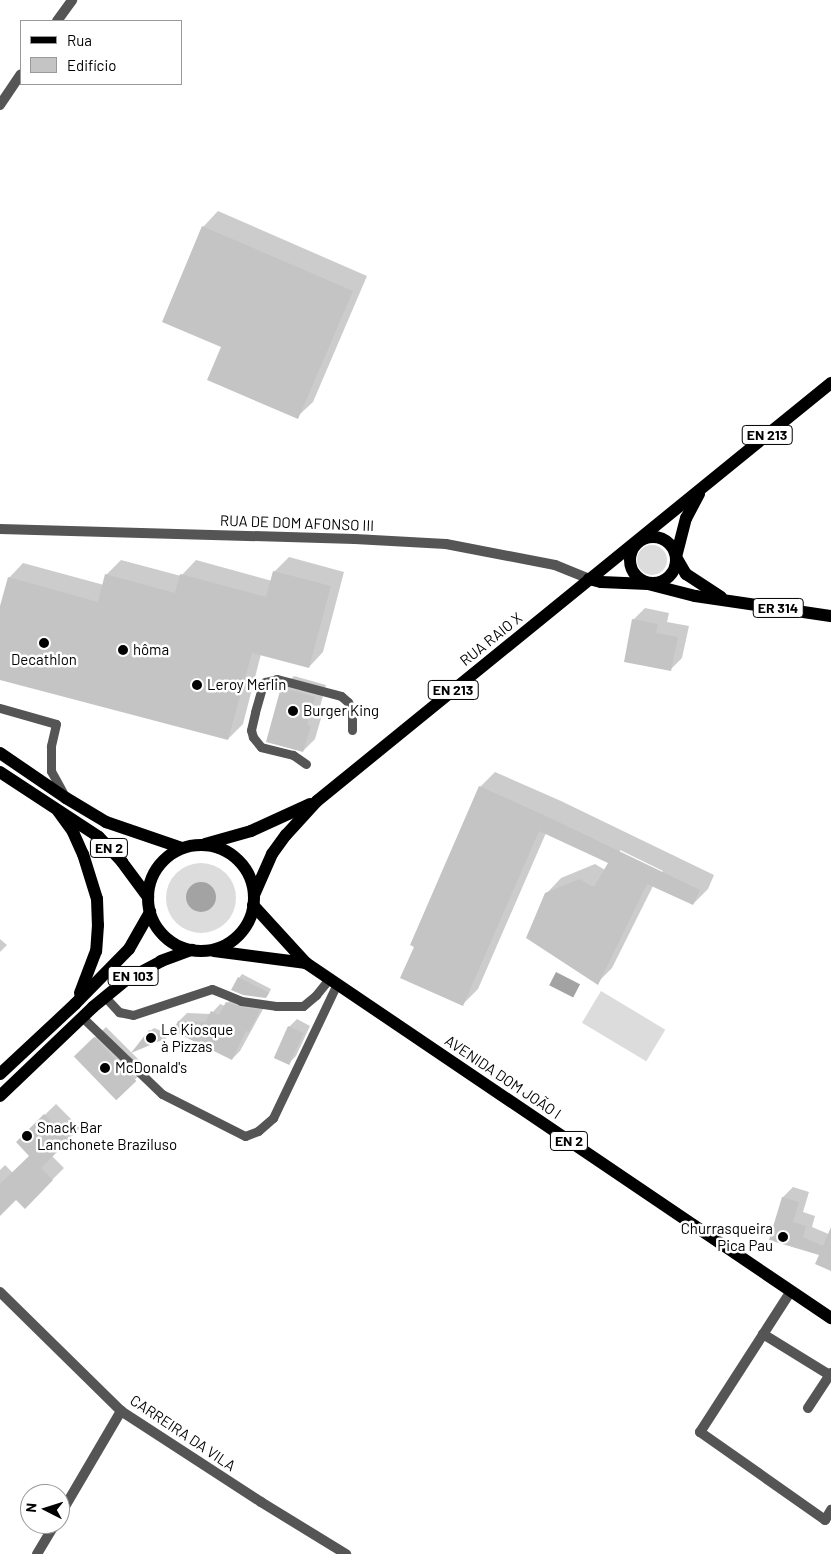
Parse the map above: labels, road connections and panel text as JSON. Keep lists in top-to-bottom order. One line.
{"streets":{"main road":["EN 213","ER 314","RUA RAIO X","EN 2","EN 103","AVENIDA DOM JOÃO I"],"street":["RUA DE DOM AFONSO III","CARREIRA DA VILA"]},"crossings":[["EN 213","RUA DE DOM AFONSO III"],["EN 213","ER 314"],["EN 213","RUA RAIO X"],["RUA DE DOM AFONSO III","RUA RAIO X"],["ER 314","RUA RAIO X"],["RUA RAIO X","EN 2"],["RUA RAIO X","EN 103"],["RUA RAIO X","AVENIDA DOM JOÃO I"],["EN 2","EN 103"],["EN 2","AVENIDA DOM JOÃO I"],["EN 103","AVENIDA DOM JOÃO I"]],"places":["Decathlon","hôma","Leroy Merlin","Burger King","Le Kiosque à Pizzas","McDonald's","Snack Bar Lanchonete Braziluso","Churrasqueira Pica Pau"],"legend":["Rua","Edifício"],"north":"left"}
